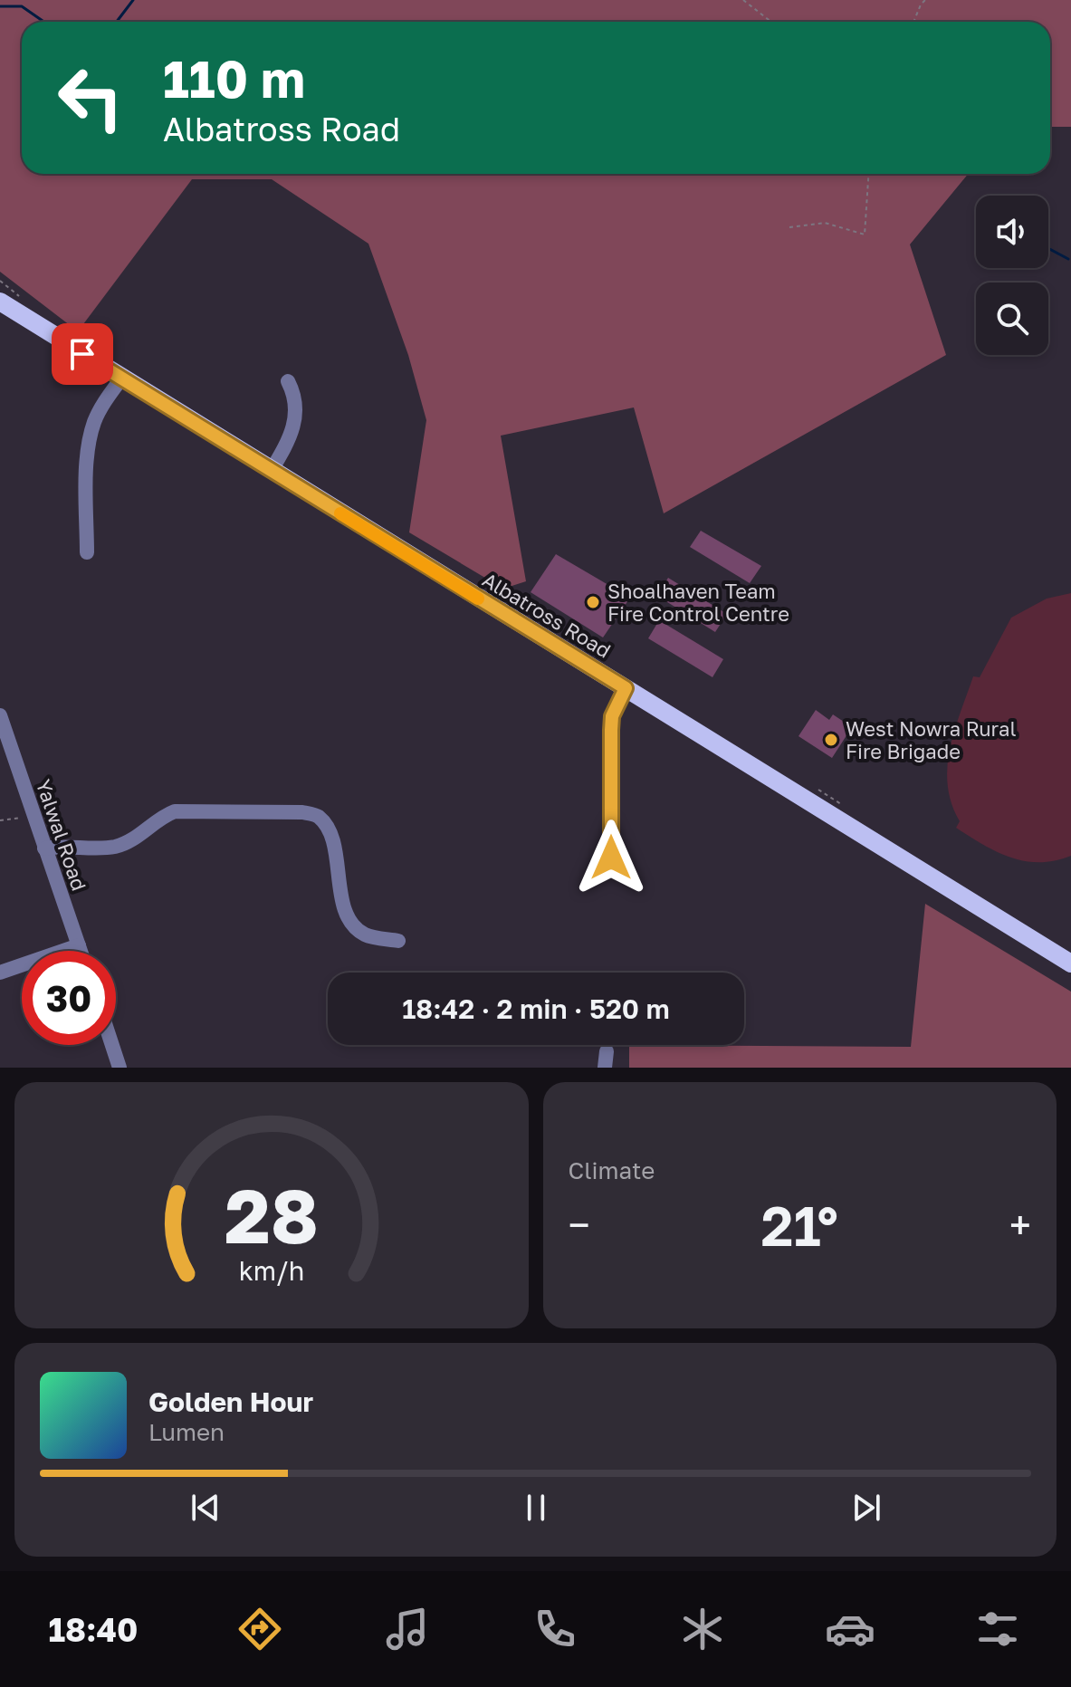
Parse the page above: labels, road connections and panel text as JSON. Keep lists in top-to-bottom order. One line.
{"streets":{"main road":["Albatross Road"],"street":["Yalwal Road"]},"places":["Shoalhaven Team Fire Control Centre","West Nowra Rural Fire Brigade"],"page":{"turn":["110 m","Albatross Road"],"limit":"30","trip":"18:42 · 2 min · 520 m","tile":"Climate","heat":["−","21°","+"],"song":["Golden Hour","Lumen"],"tabs":"18:40","gauge":["28","km/h"]}}
